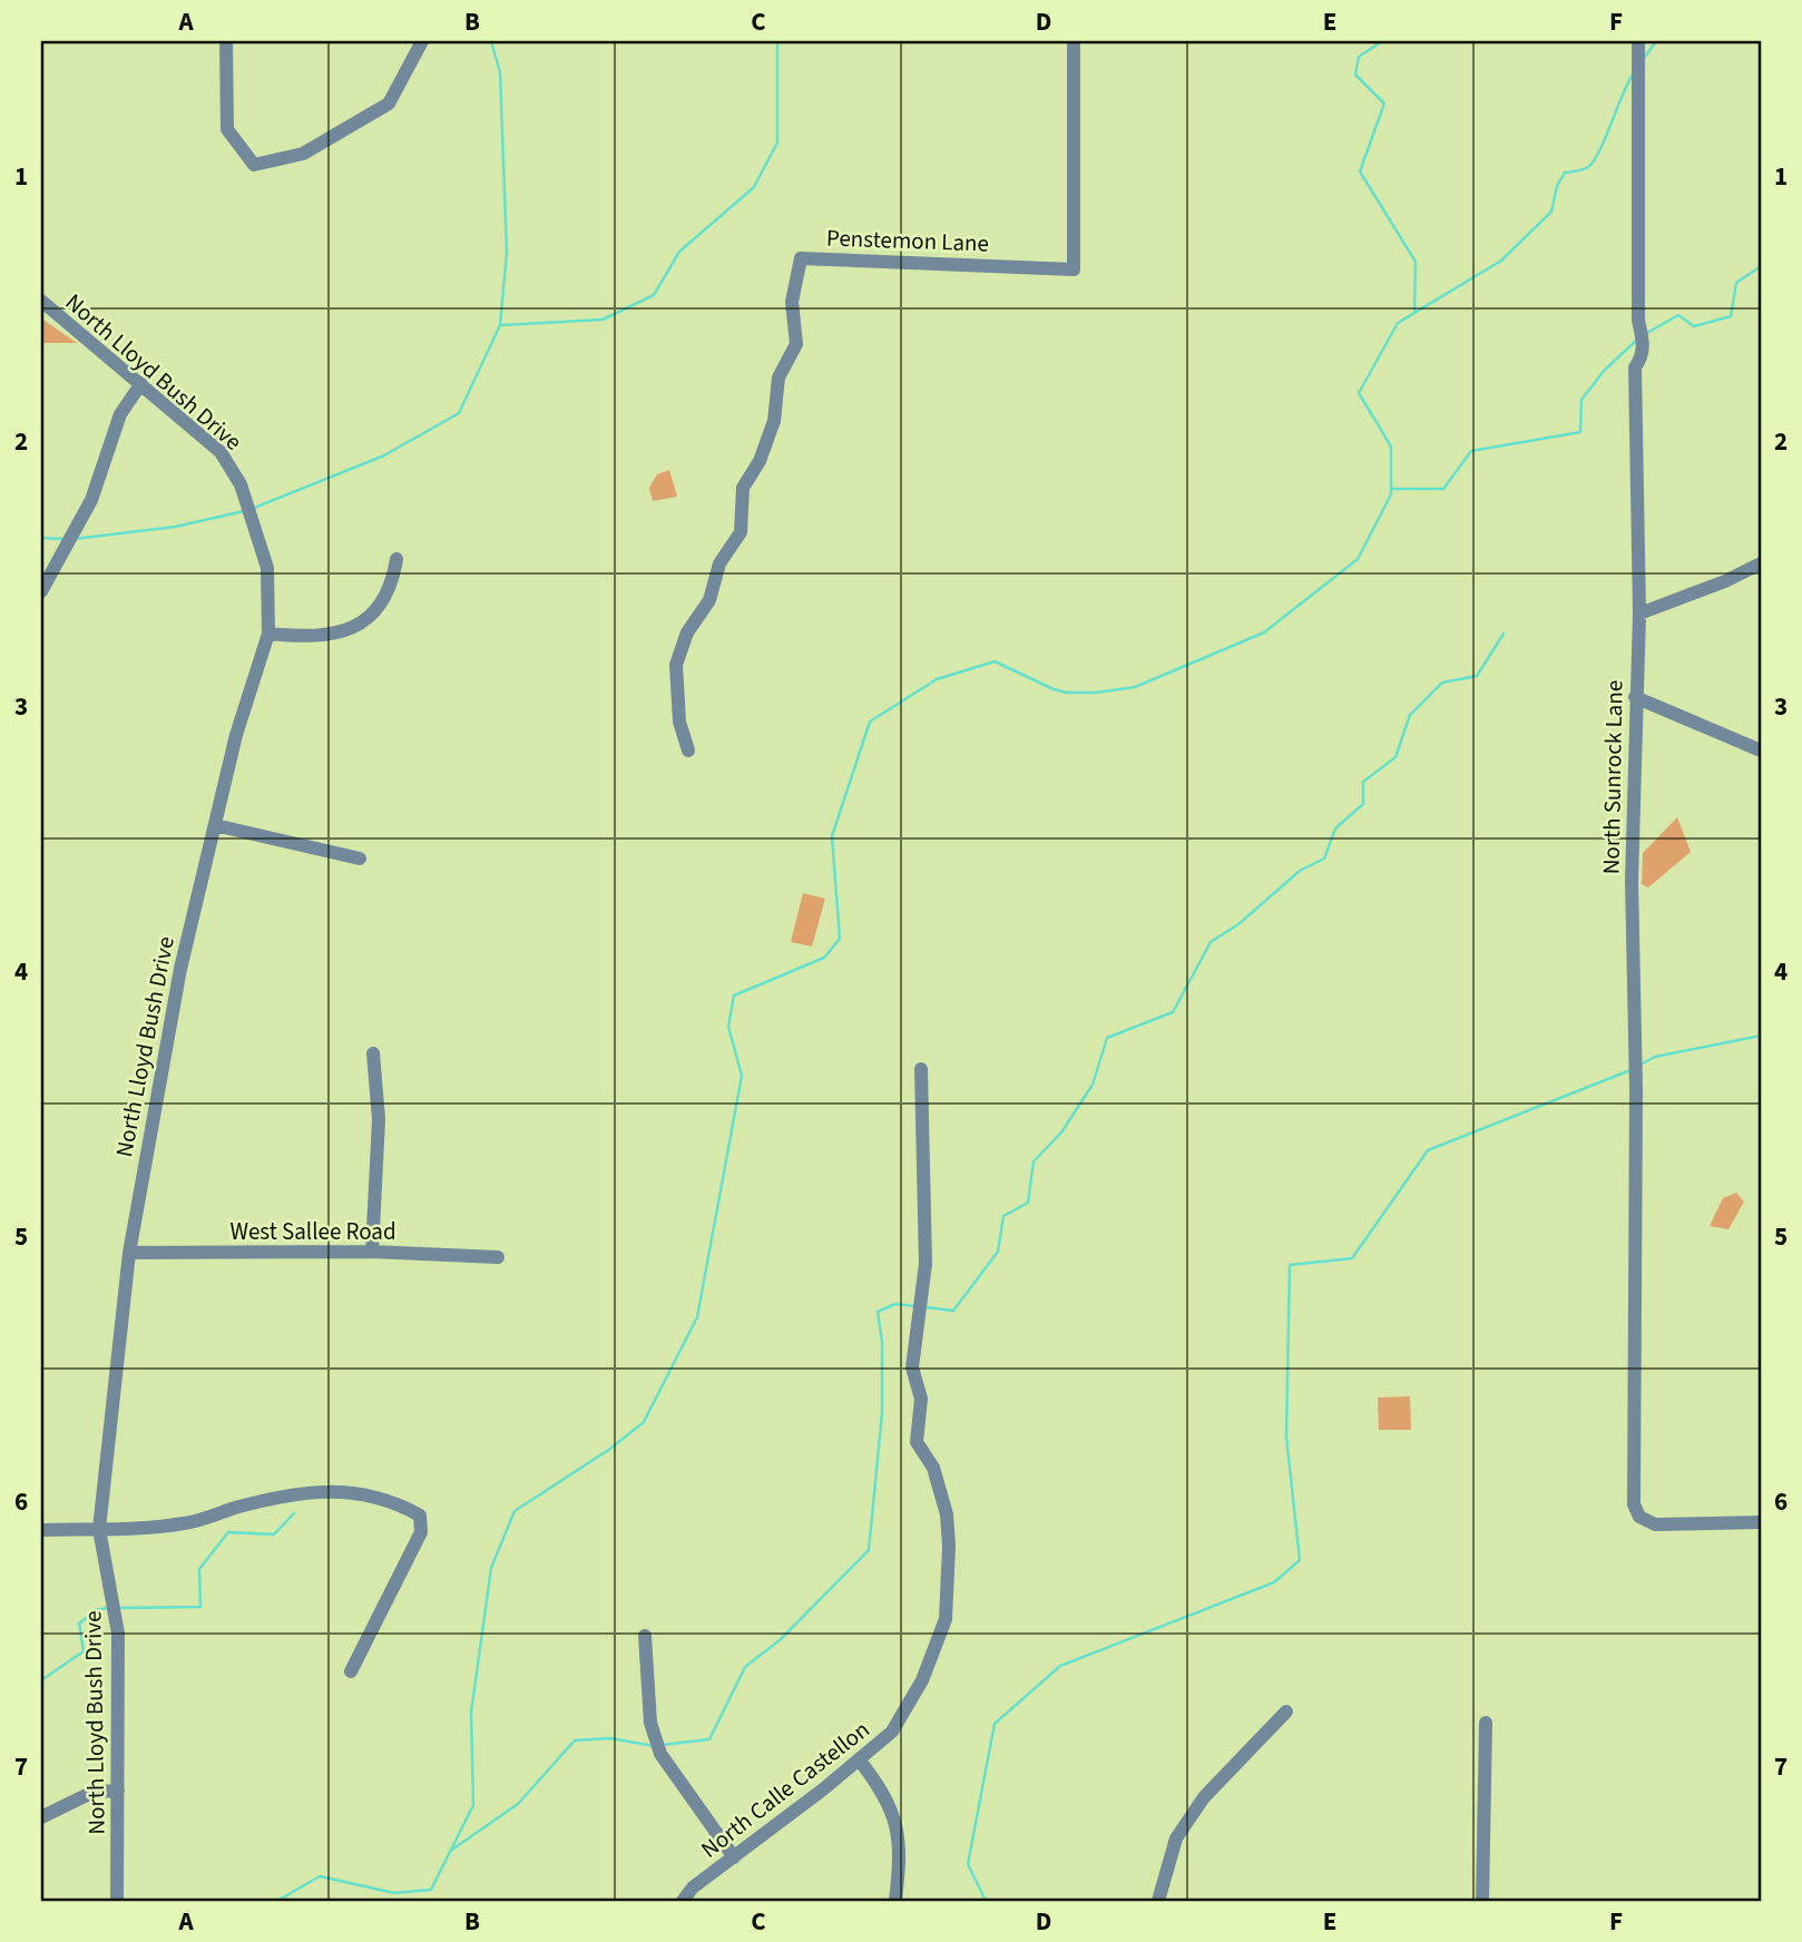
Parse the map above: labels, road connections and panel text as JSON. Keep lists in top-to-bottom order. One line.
{"streets":{"street":["Penstemon Lane","North Lloyd Bush Drive","North Sunrock Lane","West Sallee Road","North Calle Castellon"]},"crossings":[["North Lloyd Bush Drive","West Sallee Road"]],"grid":{"columns":["A","B","C","D","E","F"],"rows":["1","2","3","4","5","6","7"]}}
